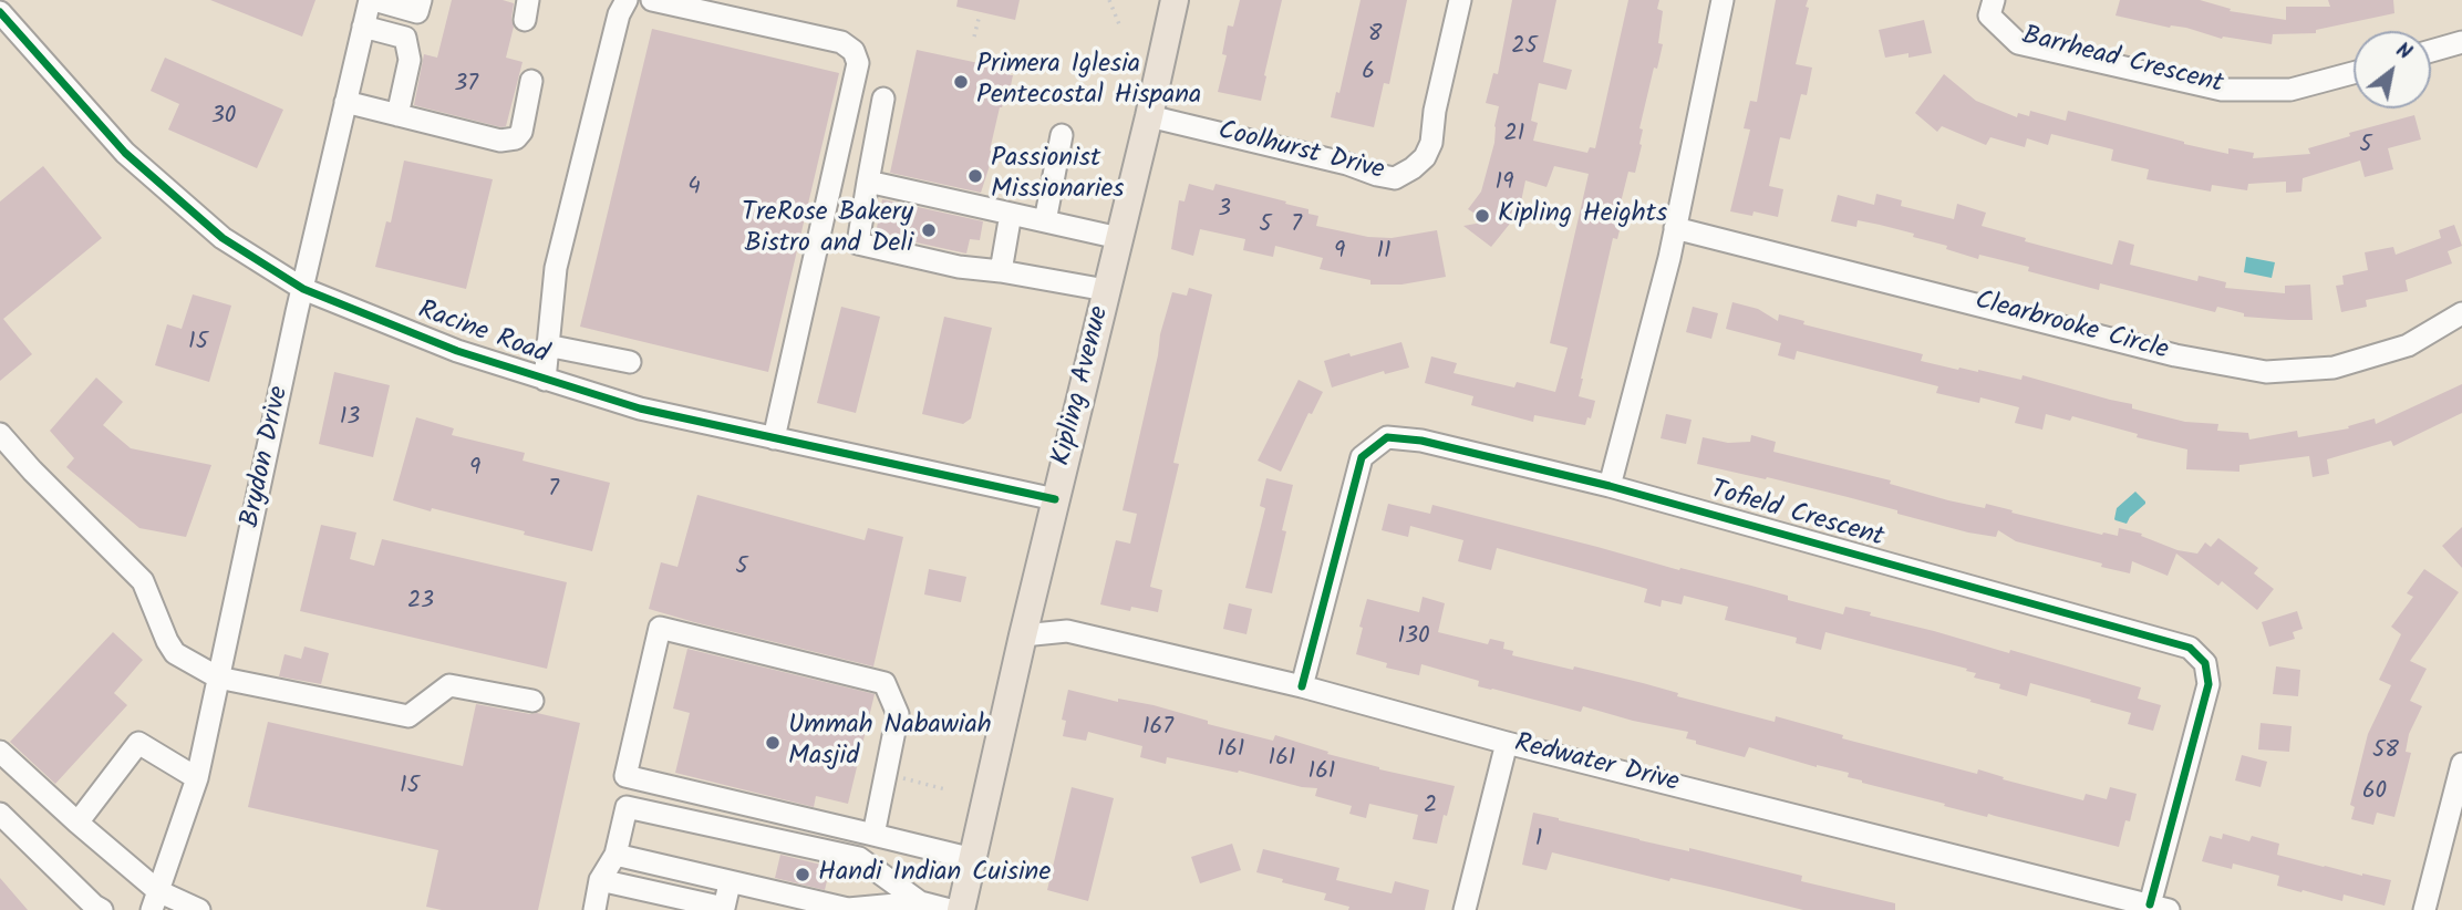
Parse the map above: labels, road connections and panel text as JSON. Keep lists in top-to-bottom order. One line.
{"streets":{"main road":["Kipling Avenue"],"street":["Barrhead Crescent","Coolhurst Drive","Clearbrooke Circle","Racine Road","Brydon Drive","Tofield Crescent","Redwater Drive"]},"crossings":[["Coolhurst Drive","Kipling Avenue"],["Racine Road","Kipling Avenue"],["Racine Road","Brydon Drive"],["Kipling Avenue","Redwater Drive"],["Tofield Crescent","Redwater Drive"]],"places":["Primera Iglesia Pentecostal Hispana","Passionist Missionaries","Kipling Heights","TreRose Bakery Bistro and Deli","Ummah Nabawiah Masjid","Handi Indian Cuisine"],"house_numbers":["8","25","6","37","30","21","5","19","4","3","5","7","9","11","15","13","9","7","5","23","130","167","161","58","161","161","15","60","2","1"],"north":"top right"}
